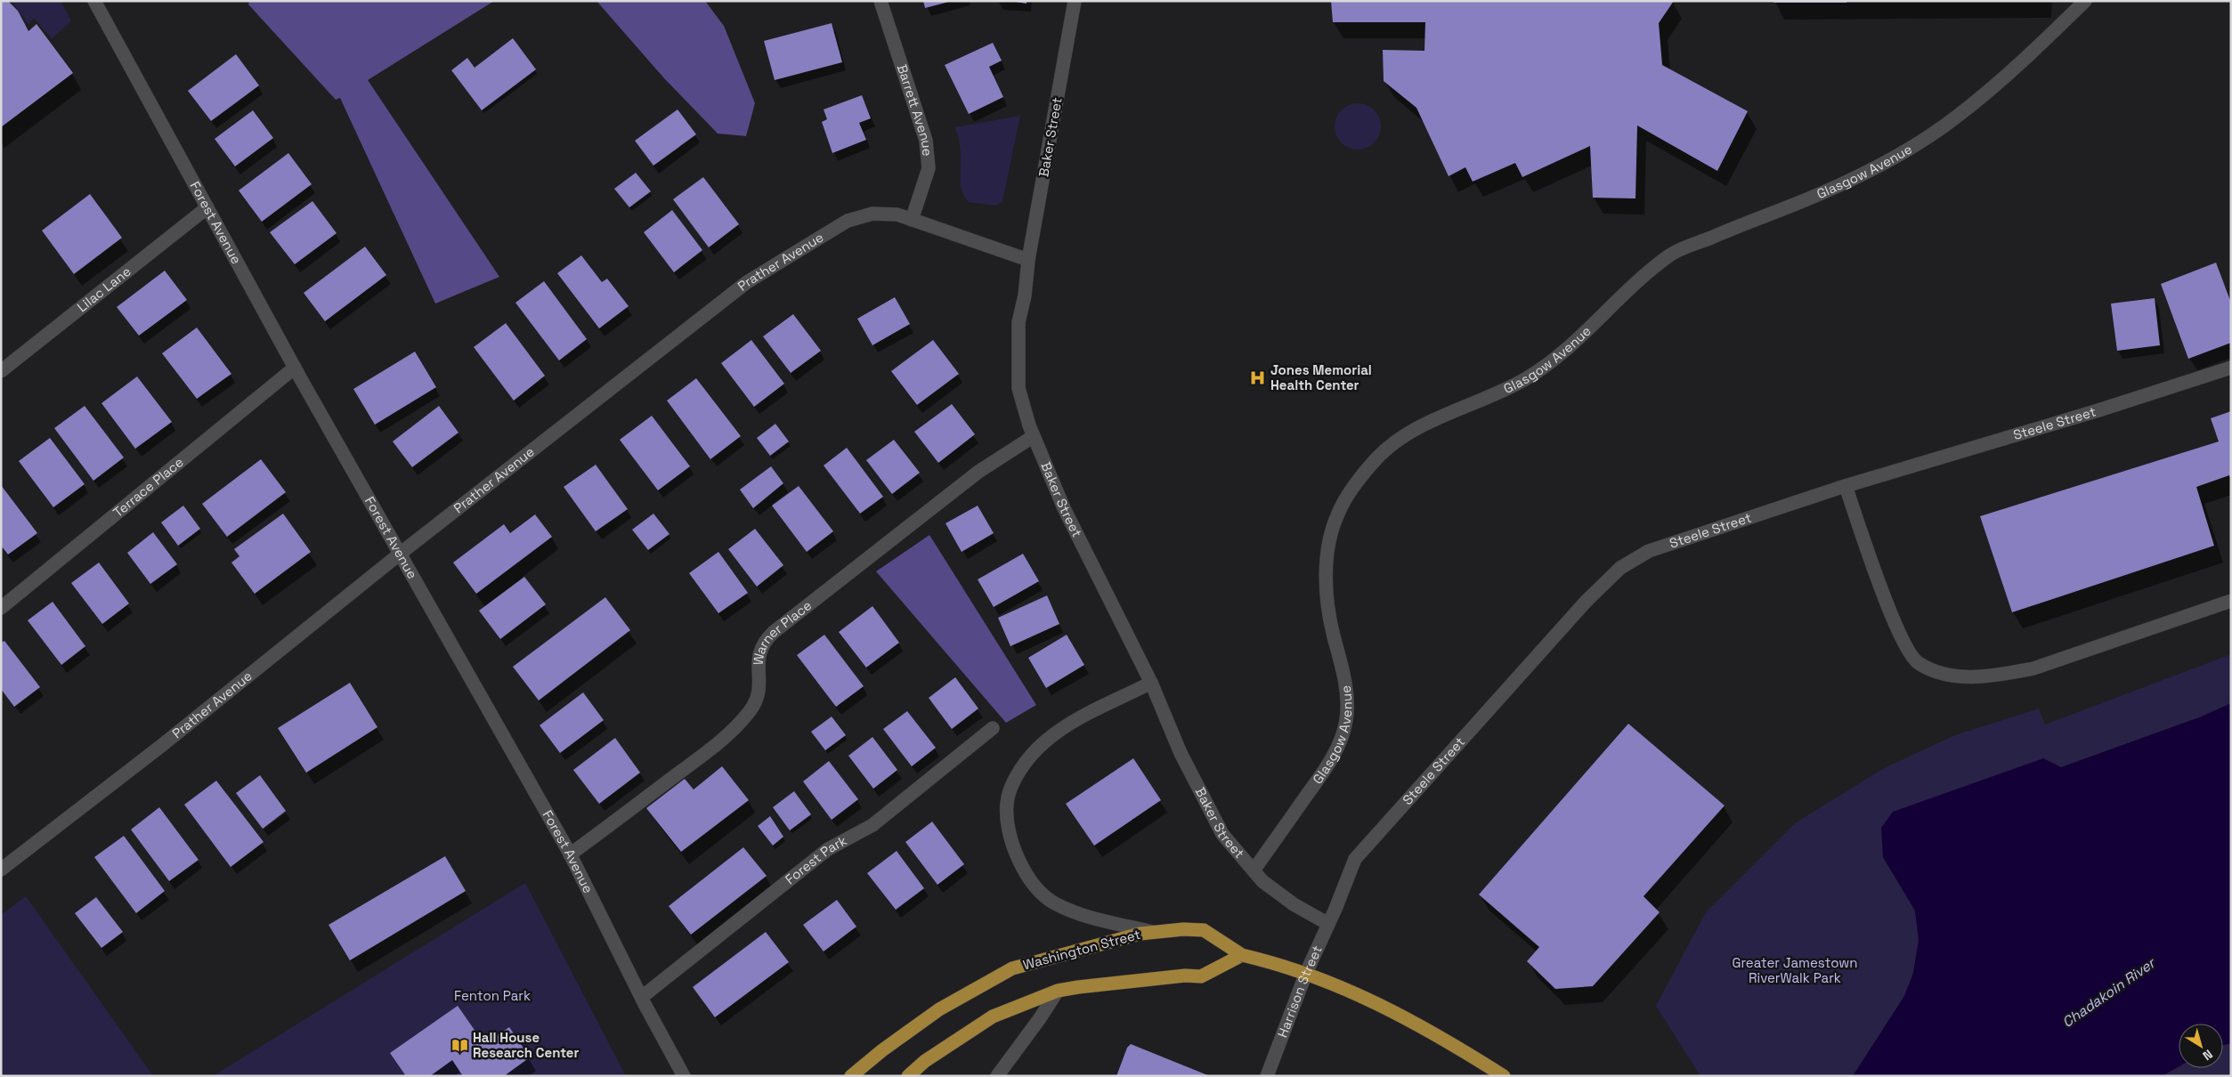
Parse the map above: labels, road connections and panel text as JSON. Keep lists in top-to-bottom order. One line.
{"streets":{"highway":["Washington Street"],"street":["Barrett Avenue","Baker Street","Glasgow Avenue","Forest Avenue","Prather Avenue","Lilac Lane","Steele Street","Terrace Place","Warner Place","Forest Park","Harrison Street"]},"crossings":[["Barrett Avenue","Prather Avenue"],["Baker Street","Glasgow Avenue"],["Baker Street","Prather Avenue"],["Baker Street","Warner Place"],["Baker Street","Harrison Street"],["Forest Avenue","Prather Avenue"],["Forest Avenue","Lilac Lane"],["Forest Avenue","Terrace Place"],["Forest Avenue","Warner Place"],["Forest Avenue","Forest Park"],["Steele Street","Harrison Street"]],"water":["Chadakoin River"],"parks":["Greater Jamestown RiverWalk Park","Fenton Park"],"places":{"hospital":["Jones Memorial Health Center"],"library":["Hall House Research Center"]},"north":"bottom right"}
